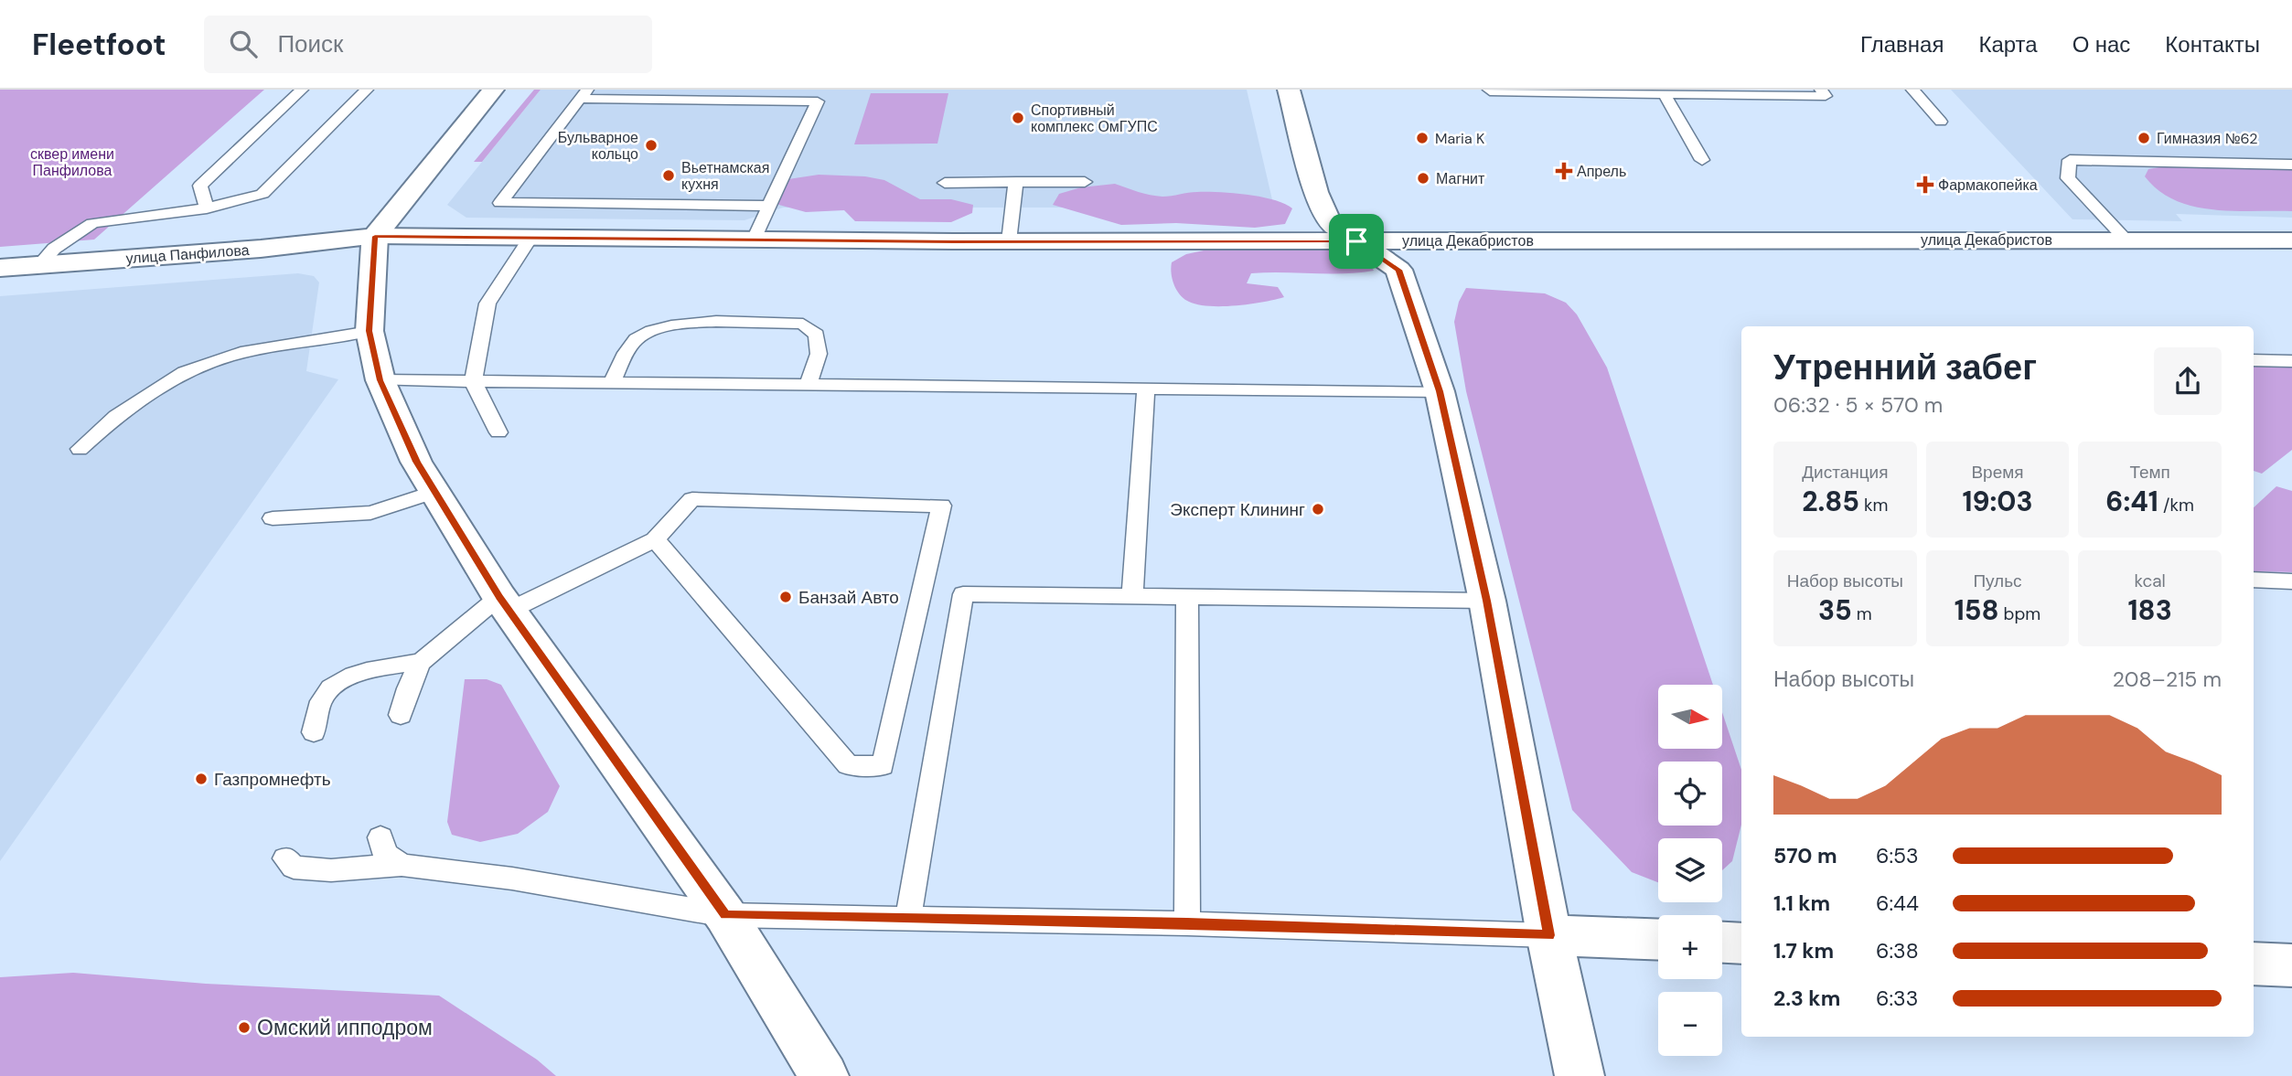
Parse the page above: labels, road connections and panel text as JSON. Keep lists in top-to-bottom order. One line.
{"streets":{"street":["улица Декабристов","улица Панфилова"]},"crossings":[["улица Декабристов","улица Панфилова"]],"parks":["сквер имени Панфилова"],"places":{"other":["Спортивный комплекс ОмГУПС","Maria K","Гимназия №62","Бульварное кольцо","Вьетнамская кухня","Магнит","Эксперт Клининг","Банзай Авто","Газпромнефть","Омский ипподром"],"health":["Апрель","Фармакопейка"]},"north":"right","page":{"header":"Fleetfoot","search":"Поиск","nav":["Главная","Карта","О нас","Контакты"],"heading":["Утренний забег","06:32 · 5 × 570 m"],"stats":[["Дистанция","2.85 km"],["Время","19:03"],["Темп","6:41 /km"],["Набор высоты","35 m"],["Пульс","158 bpm"],["kcal","183"]],"chart":["Набор высоты","208–215 m"],"map_buttons":["+","−"],"list":[{"name":"570 m","note":"6:53"},{"name":"1.1 km","note":"6:44"},{"name":"1.7 km","note":"6:38"},{"name":"2.3 km","note":"6:33"}]}}
